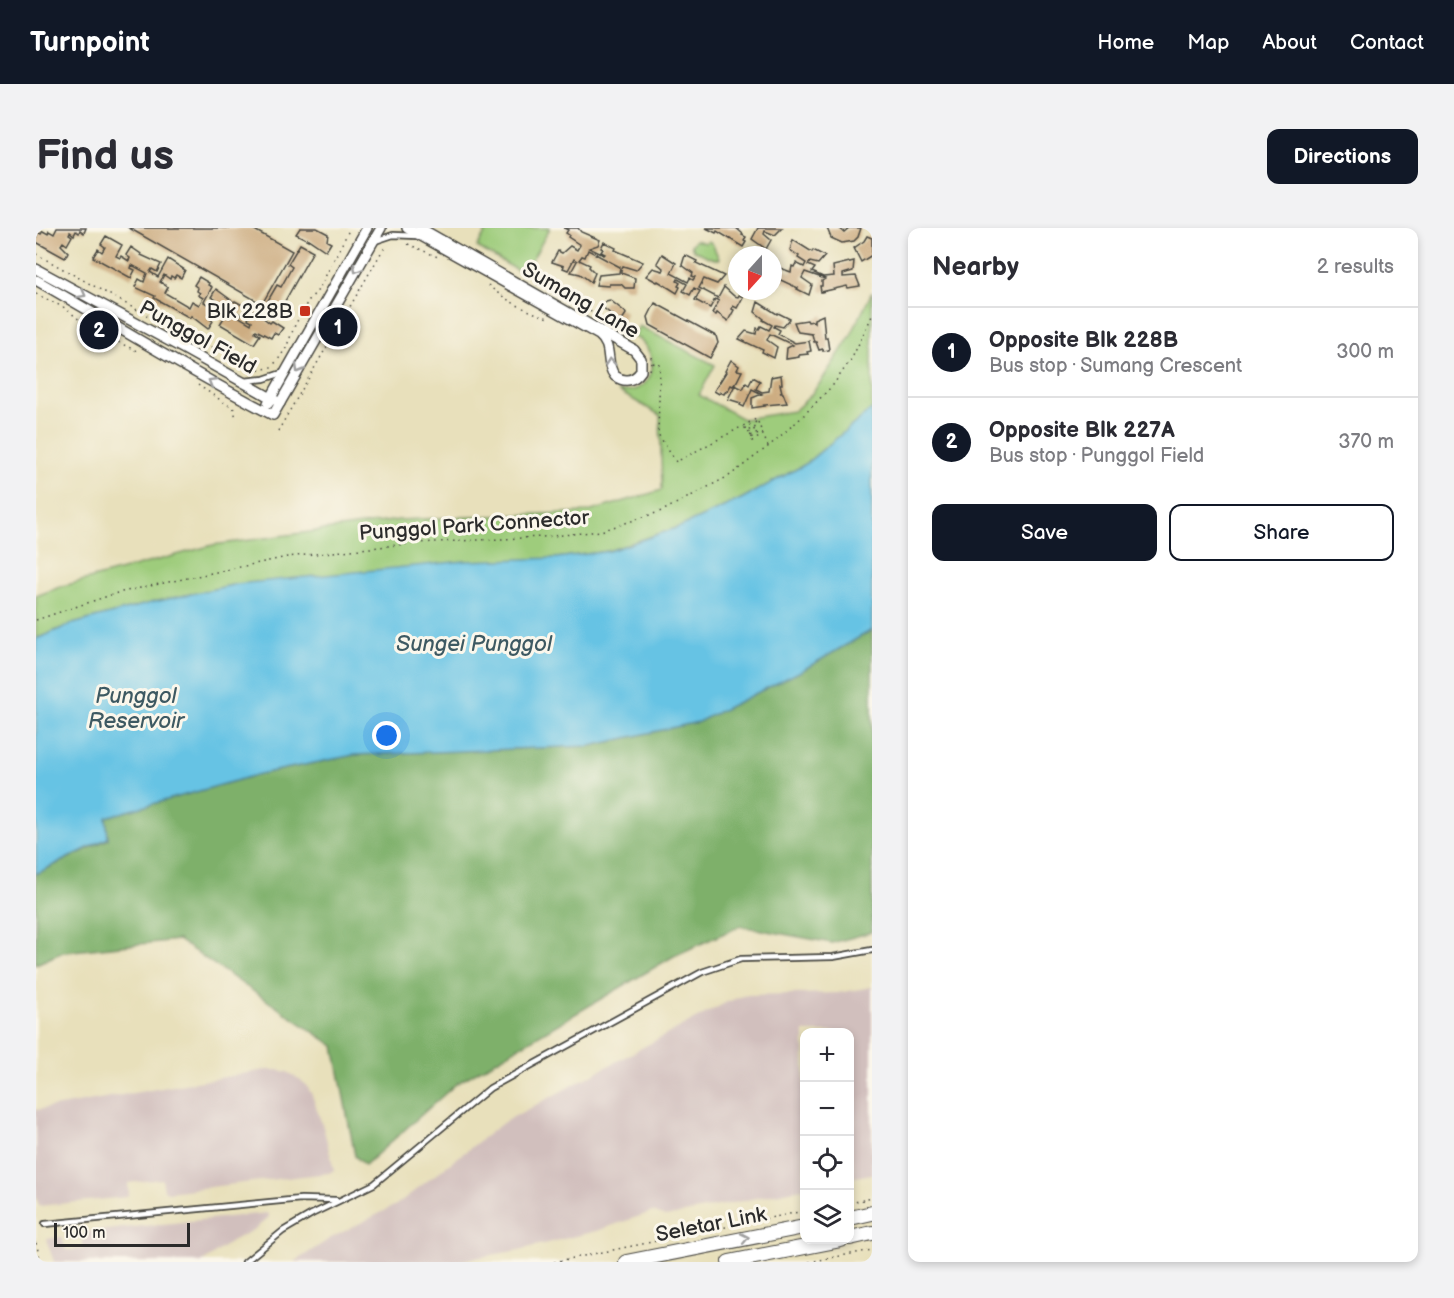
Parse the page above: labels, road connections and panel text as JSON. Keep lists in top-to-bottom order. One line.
{"streets":{"main road":["Seletar Link"],"street":["Sumang Lane","Punggol Field"],"path":["Punggol Park Connector"]},"water":["Sungei Punggol","Punggol Reservoir"],"places":{"transit":["Blk 228B"]},"scale_bar":"100 m","north":"bottom","page":{"header":"Turnpoint","nav":["Home","Map","About","Contact"],"buttons":["Directions",["Save","Share"]],"title":"Find us","heading":["Nearby","2 results"],"pins":["1","2"],"list":[{"mark":"1","name":"Opposite Blk 228B","note":"Bus stop · Sumang Crescent","value":"300 m"},{"mark":"2","name":"Opposite Blk 227A","note":"Bus stop · Punggol Field","value":"370 m"}],"map_buttons":["+","−"],"scale":"100 m"}}
